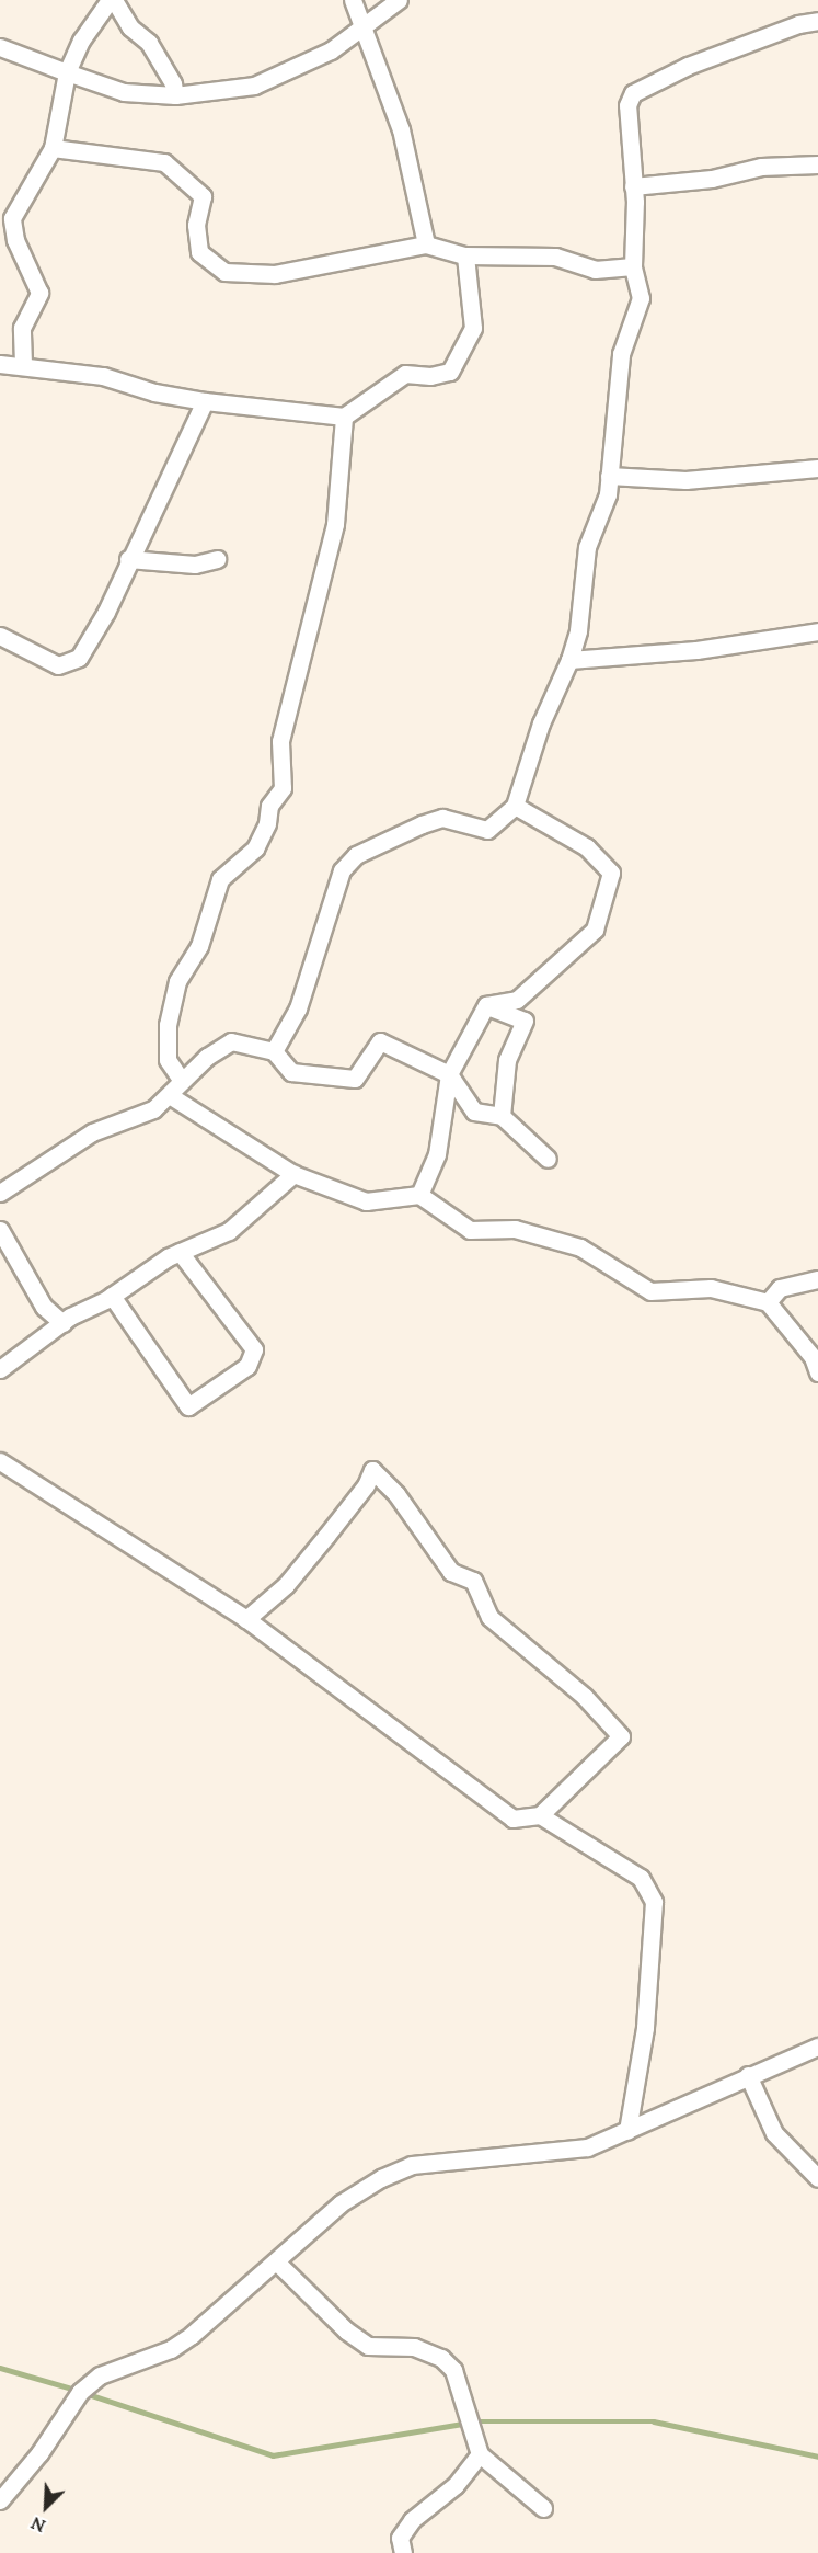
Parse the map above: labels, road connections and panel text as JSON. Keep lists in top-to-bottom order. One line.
{"north":"bottom left"}
